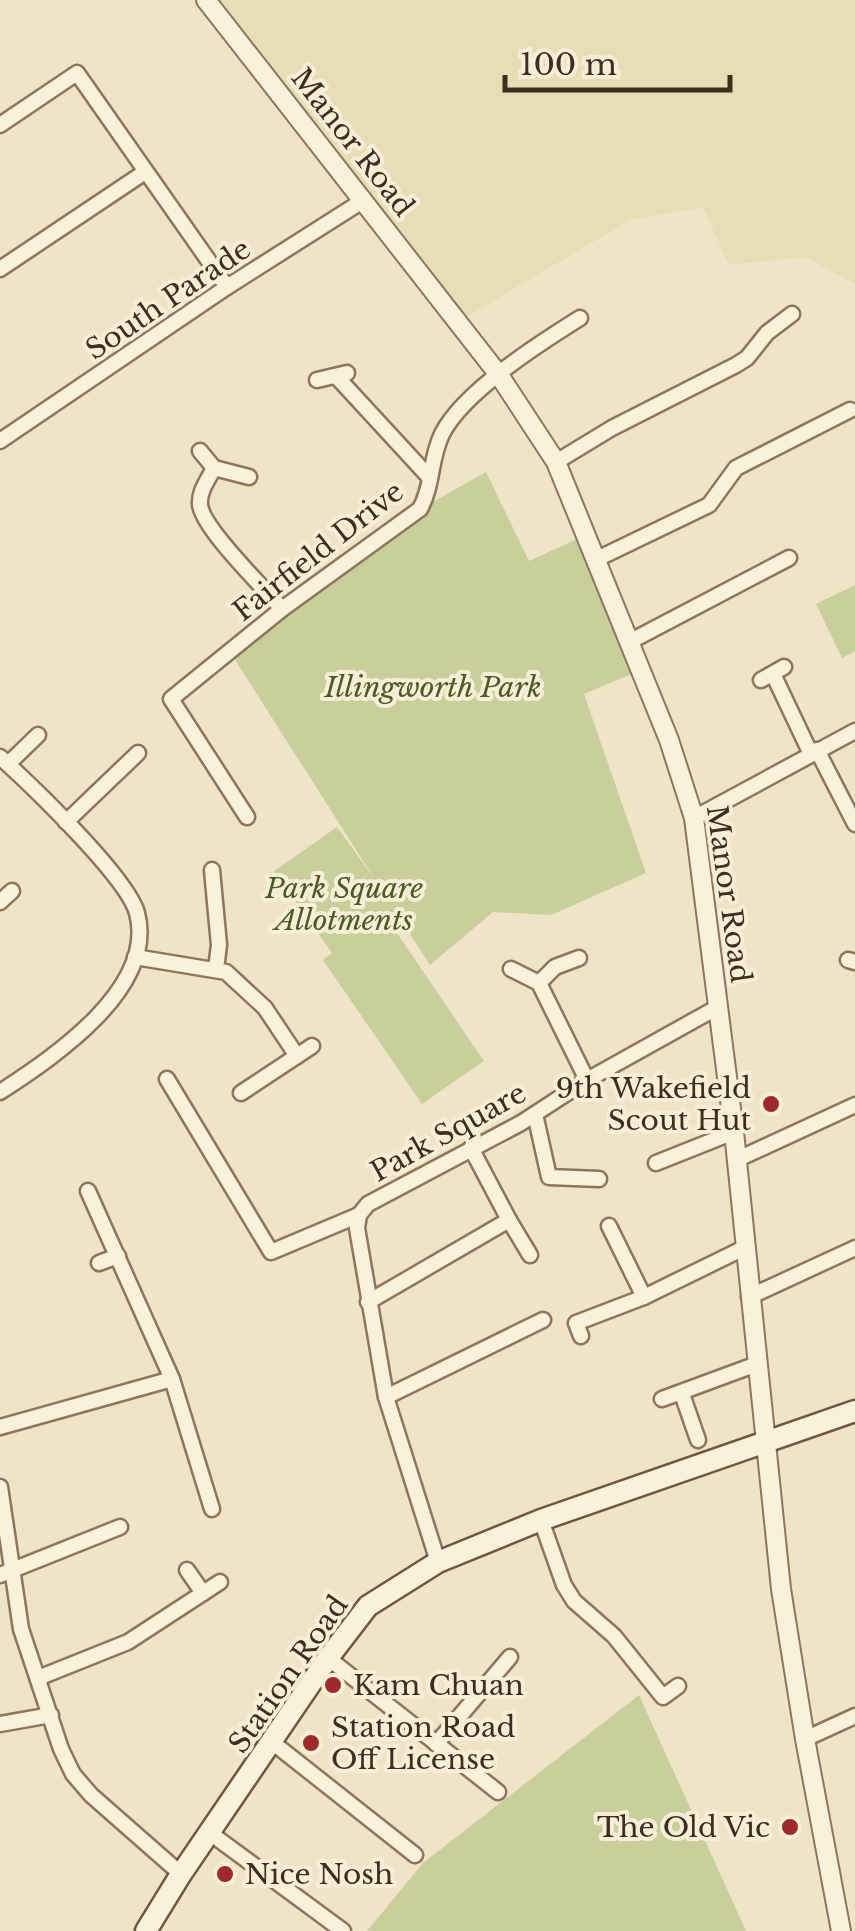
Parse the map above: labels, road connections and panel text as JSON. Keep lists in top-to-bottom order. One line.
{"streets":{"main road":["Station Road"],"street":["Manor Road","South Parade","Fairfield Drive","Park Square"]},"crossings":[["Manor Road","South Parade"],["Manor Road","Fairfield Drive"],["Manor Road","Park Square"],["Manor Road","Station Road"],["Park Square","Station Road"]],"parks":["Illingworth Park","Park Square Allotments"],"places":["9th Wakefield Scout Hut","Kam Chuan","Station Road Off License","The Old Vic","Nice Nosh"],"scale_bar":"100 m"}
